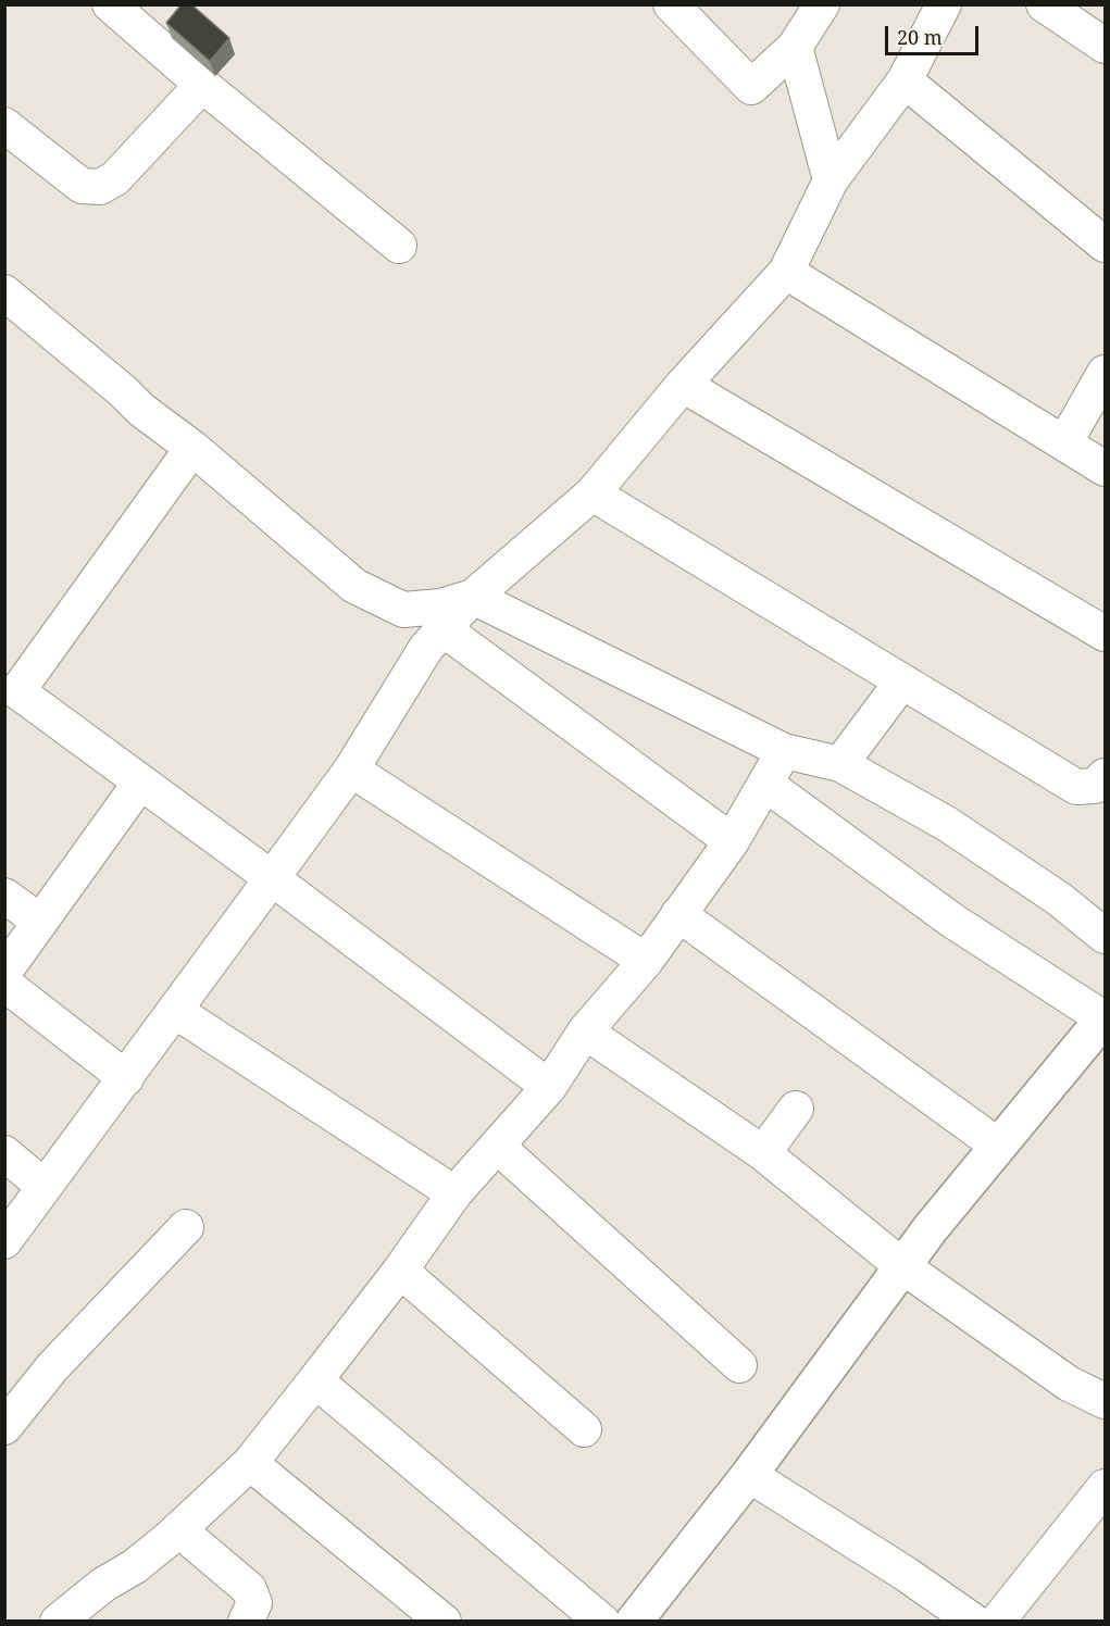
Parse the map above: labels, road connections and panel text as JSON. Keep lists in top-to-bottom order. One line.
{"scale_bar":"20 m"}
